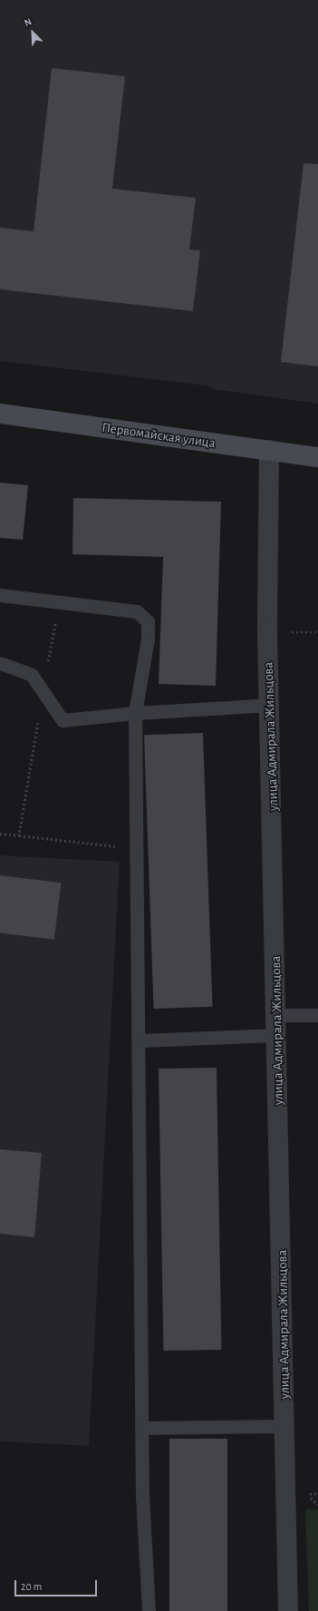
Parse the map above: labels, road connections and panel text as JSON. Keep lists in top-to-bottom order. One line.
{"streets":{"main road":["Первомайская улица"],"street":["улица Адмирала Жильцова"]},"crossings":[["Первомайская улица","улица Адмирала Жильцова"]],"scale_bar":"20 m","north":"top left"}
